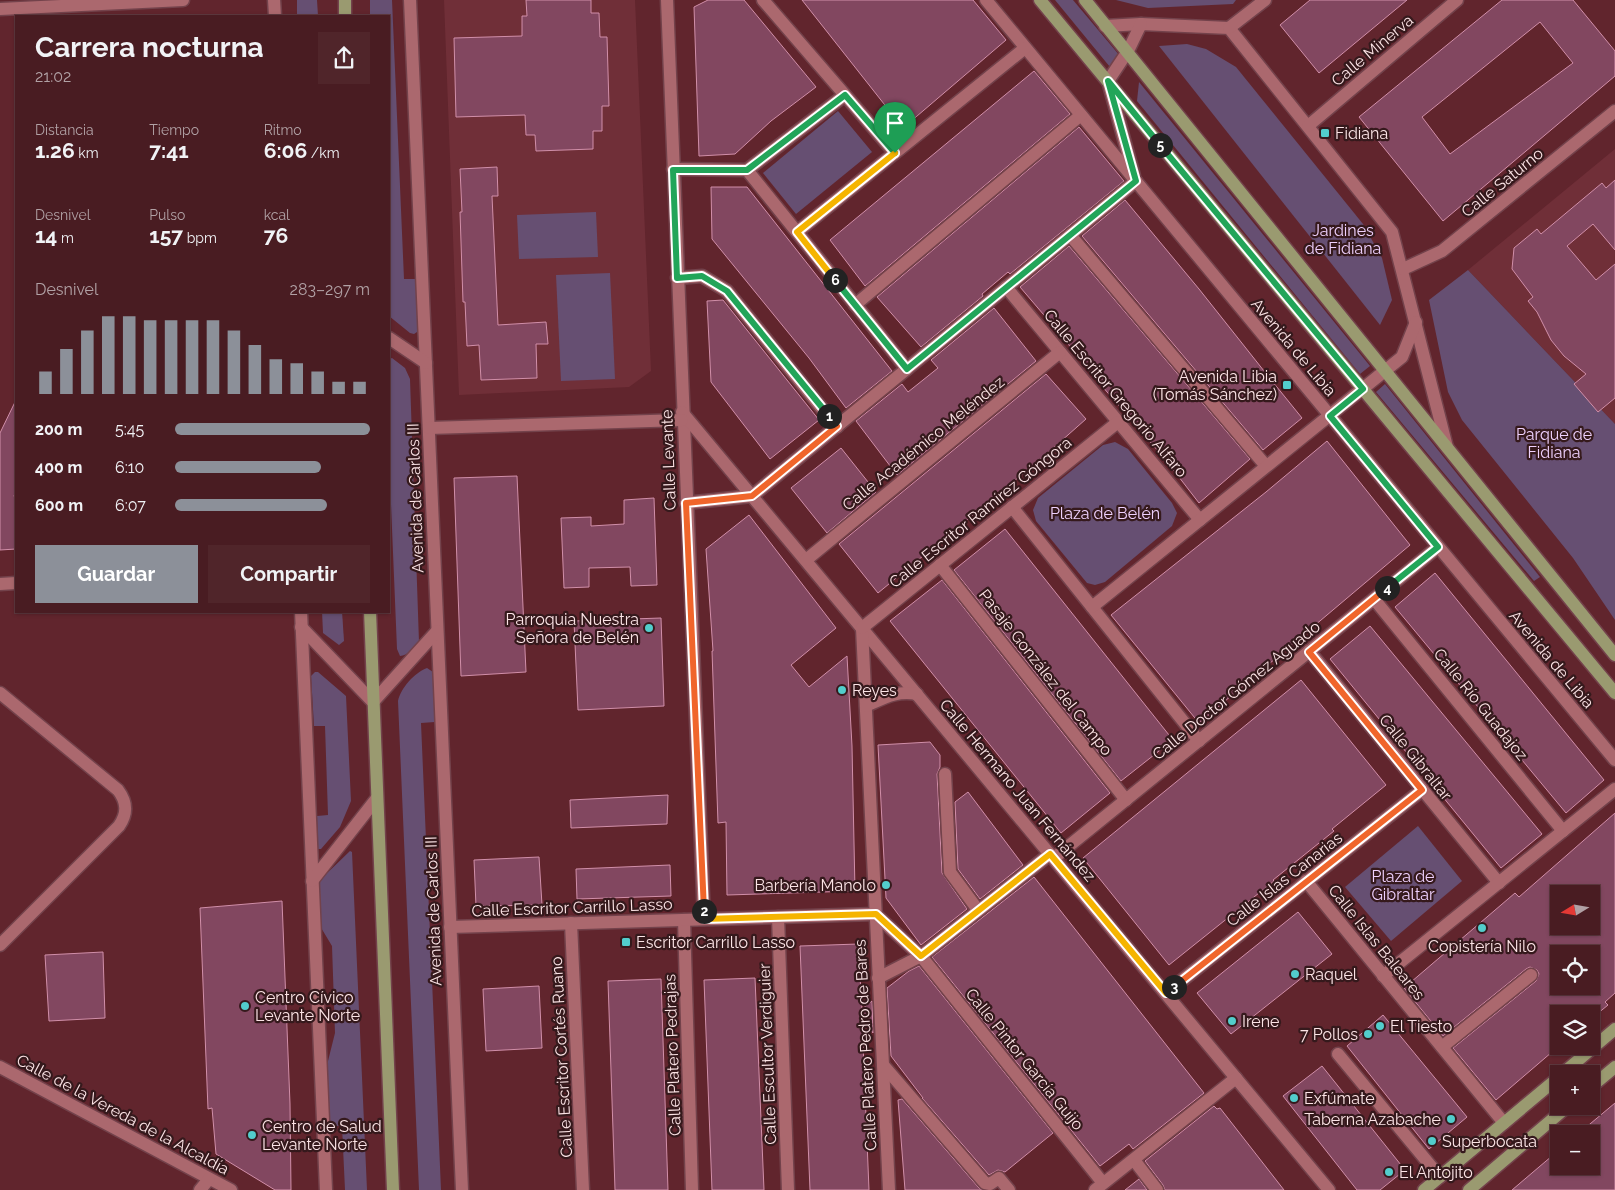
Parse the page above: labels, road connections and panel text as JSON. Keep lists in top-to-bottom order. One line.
{"streets":{"main road":["Avenida de Libia"],"street":["Calle Minerva","Calle Saturno","Calle Escritor Gregorio Alfaro","Calle Académico Meléndez","Calle Levante","Avenida de Carlos III","Calle Escritor Ramírez Góngora","Pasaje González del Campo","Calle Doctor Gómez Aguado","Calle Río Guadajoz","Calle Gibraltar","Calle Hermano Juan Fernández","Calle Islas Canarias","Calle Escritor Carrillo Lasso","Calle Islas Baleares","Calle Platero Pedro de Bares","Calle Escultor Verdiguier","Calle Platero Pedrajas","Calle Escritor Cortés Ruano","Calle Pintor García Guijo","Calle de la Vereda de la Alcaldía"]},"crossings":[["Avenida de Libia","Calle Doctor Gómez Aguado"],["Calle Escritor Gregorio Alfaro","Calle Académico Meléndez"],["Calle Escritor Gregorio Alfaro","Calle Escritor Ramírez Góngora"],["Calle Académico Meléndez","Calle Hermano Juan Fernández"],["Calle Levante","Calle Hermano Juan Fernández"],["Calle Levante","Calle Escritor Carrillo Lasso"],["Avenida de Carlos III","Calle Escritor Carrillo Lasso"],["Calle Escritor Ramírez Góngora","Pasaje González del Campo"],["Calle Escritor Ramírez Góngora","Calle Hermano Juan Fernández"],["Calle Escritor Ramírez Góngora","Calle Platero Pedro de Bares"],["Pasaje González del Campo","Calle Doctor Gómez Aguado"],["Calle Doctor Gómez Aguado","Calle Río Guadajoz"],["Calle Doctor Gómez Aguado","Calle Gibraltar"],["Calle Doctor Gómez Aguado","Calle Hermano Juan Fernández"],["Calle Gibraltar","Calle Islas Canarias"],["Calle Hermano Juan Fernández","Calle Islas Canarias"],["Calle Hermano Juan Fernández","Calle Platero Pedro de Bares"],["Calle Islas Canarias","Calle Islas Baleares"],["Calle Escritor Carrillo Lasso","Calle Platero Pedro de Bares"],["Calle Escritor Carrillo Lasso","Calle Escultor Verdiguier"],["Calle Escritor Carrillo Lasso","Calle Platero Pedrajas"],["Calle Escritor Carrillo Lasso","Calle Escritor Cortés Ruano"],["Calle Escritor Carrillo Lasso","Calle Pintor García Guijo"],["Calle Platero Pedro de Bares","Calle Pintor García Guijo"]],"parks":["Jardines de Fidiana","Parque de Fidiana","Plaza de Belén","Plaza de Gibraltar"],"places":{"transit":["Fidiana","Avenida Libia (Tomás Sánchez)","Escritor Carrillo Lasso"],"other":["Parroquia Nuestra Señora de Belén","Reyes","Barbería Manolo","Copistería Nilo","Raquel","Centro Cívico Levante Norte","Irene","El Tiesto","7 Pollos","Exfúmate","Taberna Azabache","Centro de Salud Levante Norte","Superbocata","El Antojito"]},"north":"left","page":{"heading":["Carrera nocturna","21:02"],"stats":[["Distancia","1.26 km"],["Tiempo","7:41"],["Ritmo","6:06 /km"],["Desnivel","14 m"],["Pulso","157 bpm"],["kcal","76"]],"pins":["5","6","1","4","2","3"],"chart":["Desnivel","283–297 m"],"list":[{"name":"200 m","note":"5:45"},{"name":"400 m","note":"6:10"},{"name":"600 m","note":"6:07"}],"buttons":["Guardar","Compartir"],"map_buttons":["+","−"]}}
